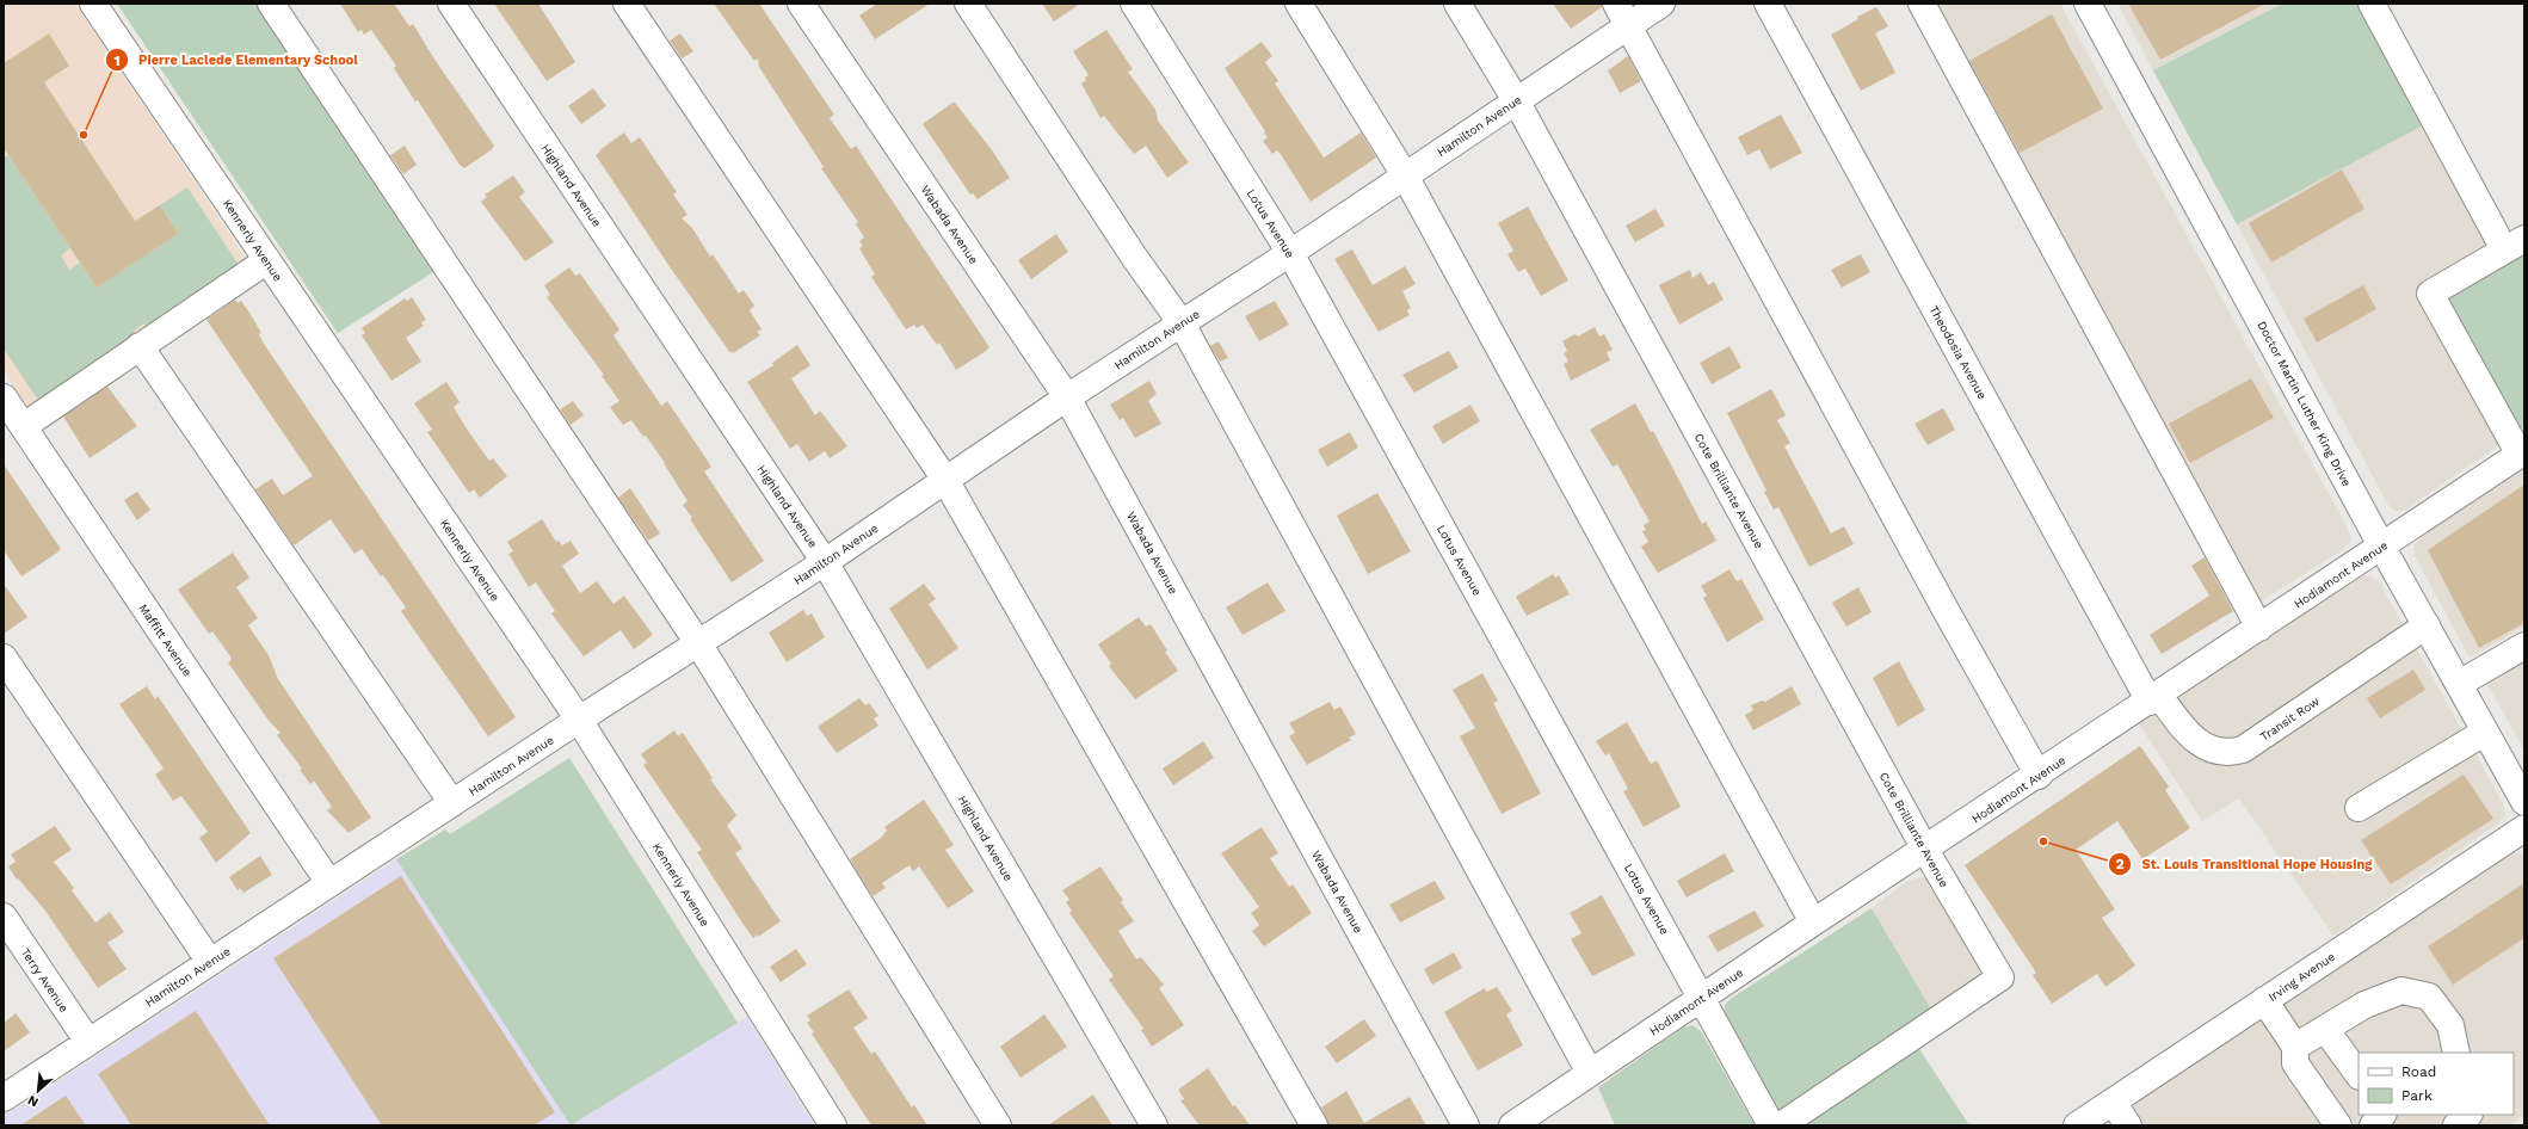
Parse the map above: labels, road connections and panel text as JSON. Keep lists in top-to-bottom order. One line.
{"streets":{"street":["Hamilton Avenue","Highland Avenue","Lotus Avenue","Wabada Avenue","Kennerly Avenue","Theodosia Avenue","Doctor Martin Luther King Drive","Cote Brilliante Avenue","Hodiamont Avenue","Maffitt Avenue","Transit Row","Irving Avenue","Terry Avenue"]},"crossings":[["Hamilton Avenue","Highland Avenue"],["Hamilton Avenue","Lotus Avenue"],["Hamilton Avenue","Wabada Avenue"],["Hamilton Avenue","Kennerly Avenue"],["Hamilton Avenue","Cote Brilliante Avenue"],["Hamilton Avenue","Maffitt Avenue"],["Hamilton Avenue","Terry Avenue"],["Lotus Avenue","Hodiamont Avenue"],["Theodosia Avenue","Hodiamont Avenue"],["Theodosia Avenue","Transit Row"],["Doctor Martin Luther King Drive","Hodiamont Avenue"],["Doctor Martin Luther King Drive","Transit Row"],["Cote Brilliante Avenue","Hodiamont Avenue"],["Hodiamont Avenue","Transit Row"]],"places":["Pierre Laclede Elementary School","St. Louis Transitional Hope Housing"],"legend":["Road","Park"],"north":"bottom left"}
